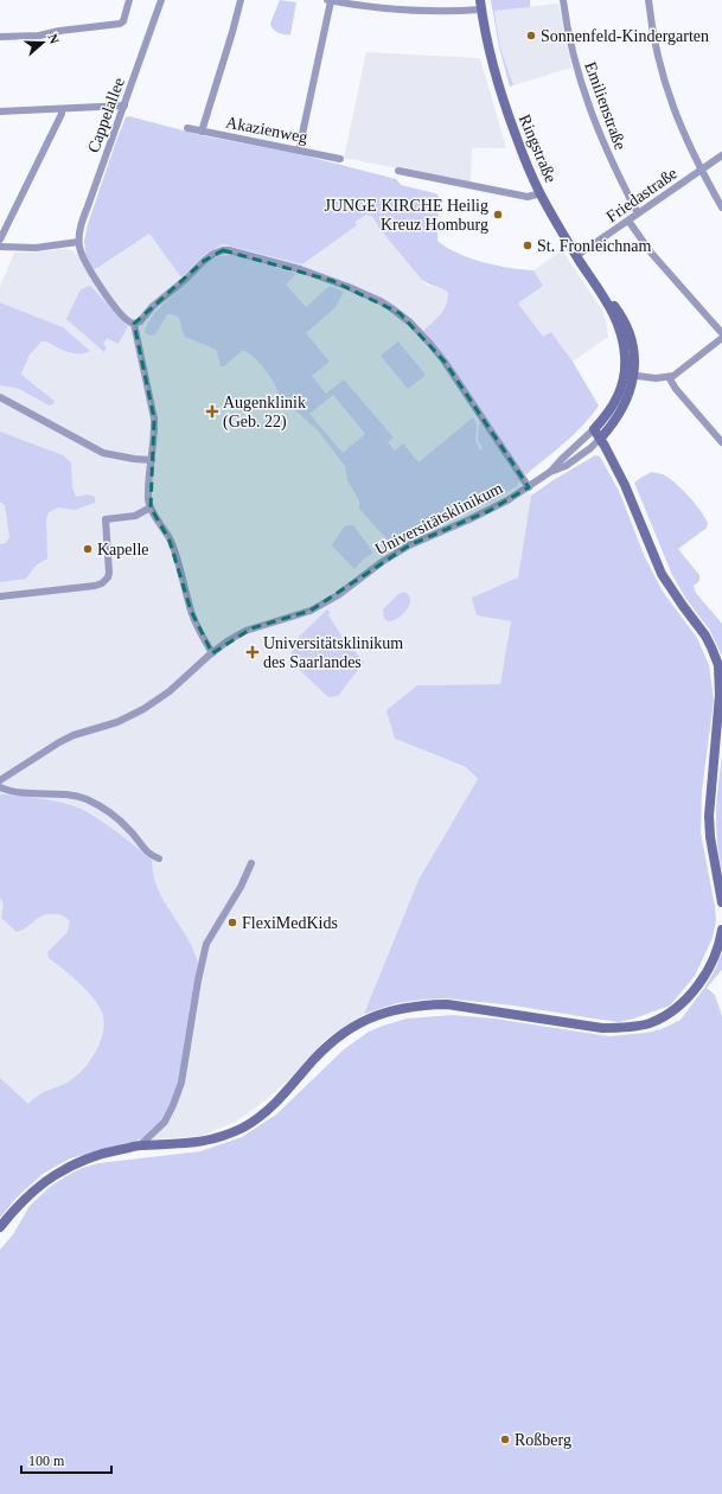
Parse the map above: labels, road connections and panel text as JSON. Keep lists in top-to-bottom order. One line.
{"streets":{"street":["Emilienstraße","Cappelallee","Akazienweg","Ringstraße","Friedastraße","Universitätsklinikum"]},"crossings":[["Emilienstraße","Friedastraße"],["Ringstraße","Friedastraße"]],"places":{"other":["Sonnenfeld-Kindergarten","JUNGE KIRCHE Heilig Kreuz Homburg","St. Fronleichnam","Kapelle","FlexiMedKids","Roßberg"],"health":["Augenklinik (Geb. 22)","Universitätsklinikum des Saarlandes"]},"scale_bar":"100 m","north":"right"}
